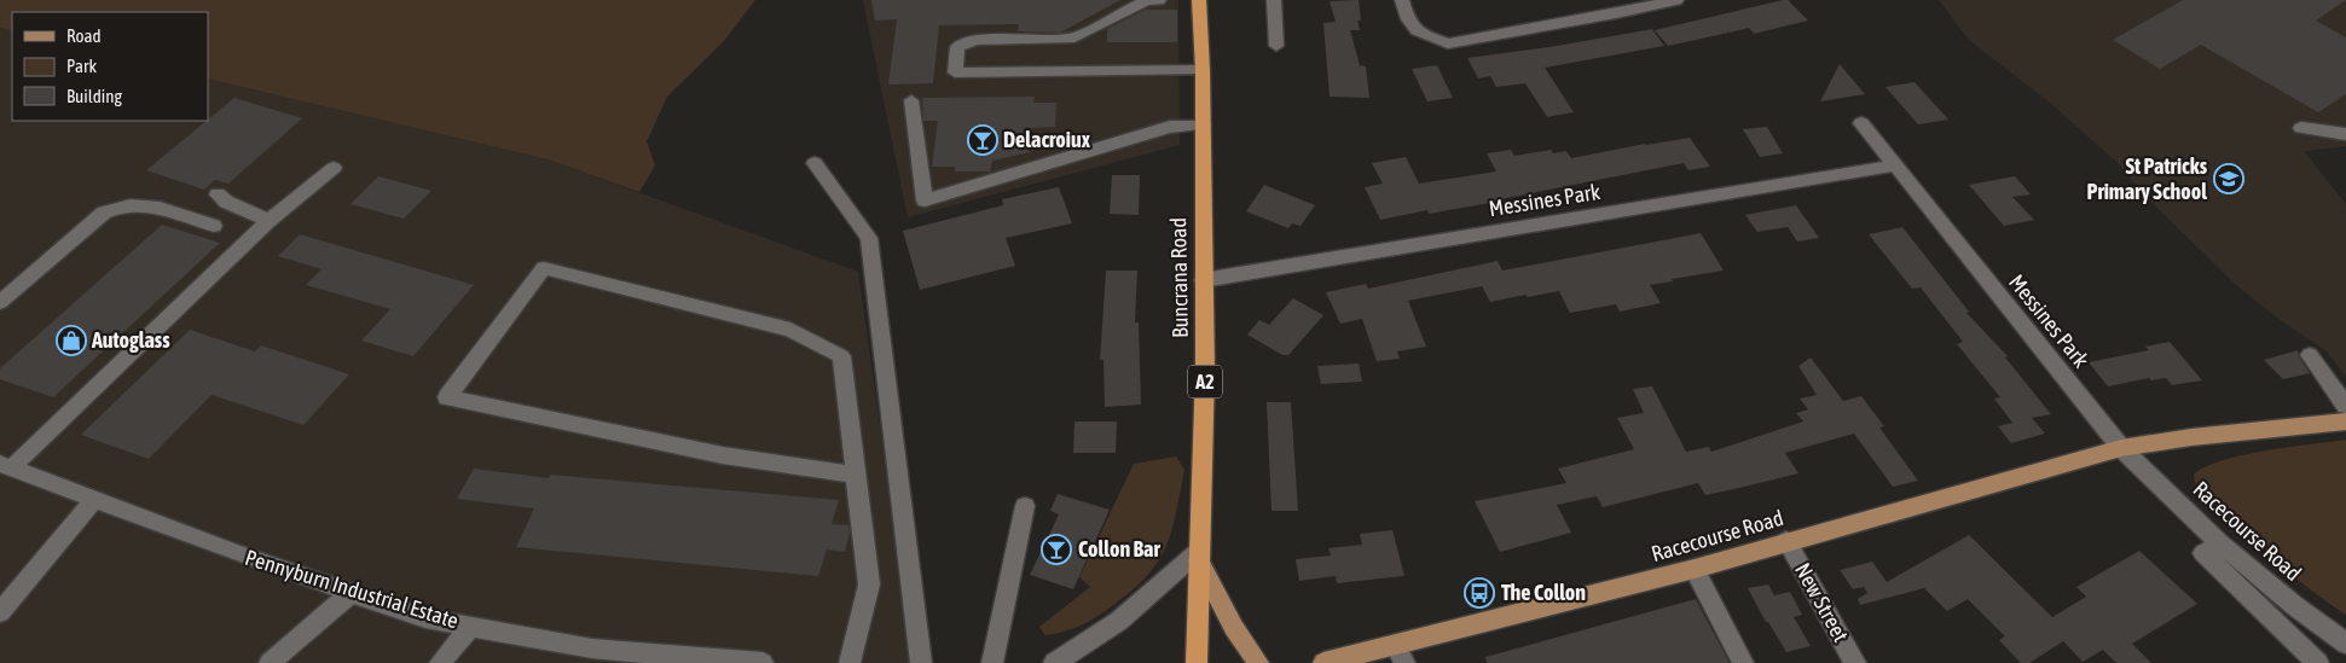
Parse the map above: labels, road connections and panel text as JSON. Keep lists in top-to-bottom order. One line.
{"streets":{"highway":["Buncrana Road","A2"],"main road":["Racecourse Road"],"street":["Messines Park","Pennyburn Industrial Estate","New Street"]},"crossings":[["Messines Park","Buncrana Road"],["Messines Park","Racecourse Road"],["Racecourse Road","New Street"]],"places":{"bar":["Delacroiux","Collon Bar"],"school or university":["St Patricks Primary School"],"shop":["Autoglass"],"bus stop":["The Collon"]},"legend":["Road","Park","Building"]}
